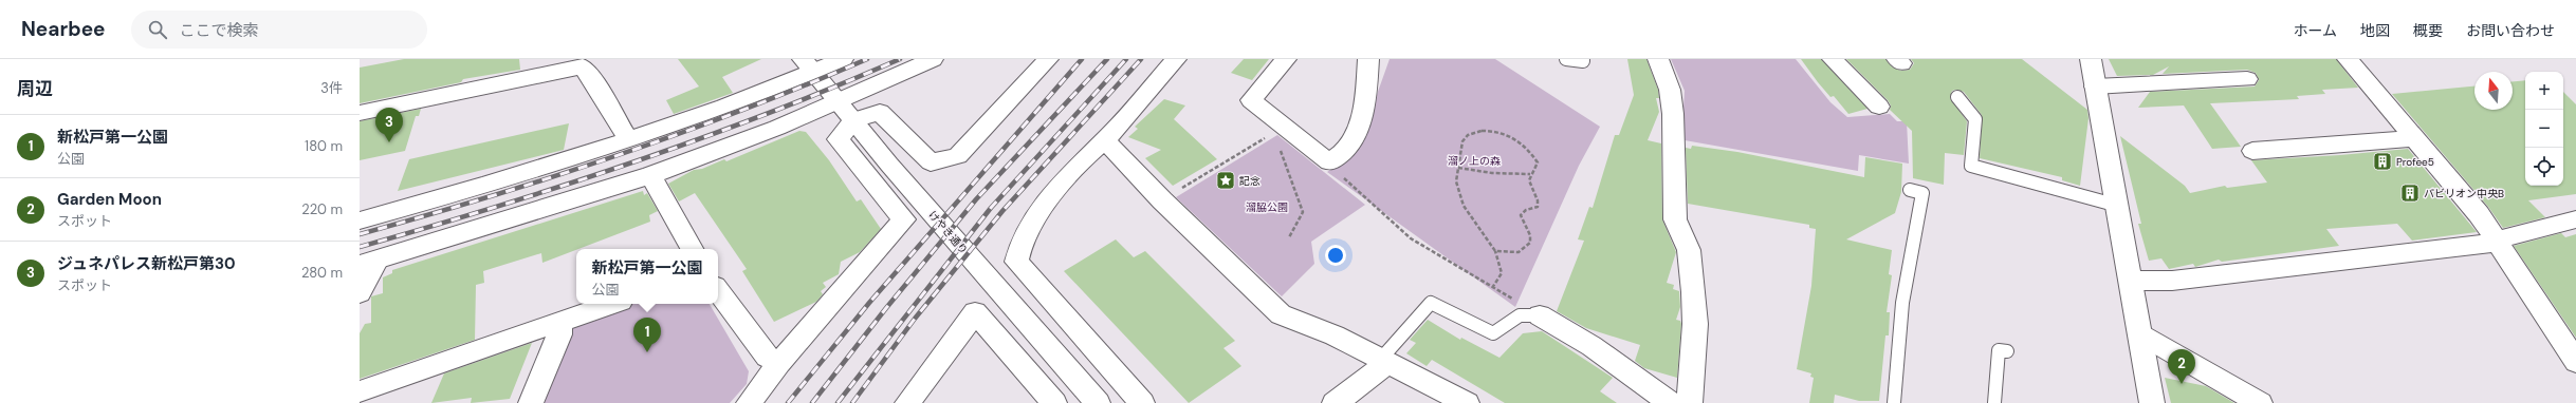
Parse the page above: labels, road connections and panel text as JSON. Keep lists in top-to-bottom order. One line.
{"streets":{"street":["けやき通り"]},"parks":["溜ノ上の森","溜脇公園"],"places":{"building":["Profee5","パビリオン中央B"],"place":["記念"]},"north":"top","page":{"header":"Nearbee","search":"ここで検索","nav":["ホーム","地図","概要","お問い合わせ"],"heading":["周辺","3件"],"map_buttons":["+","−"],"pins":["3","1","2"],"list":[{"mark":"1","name":"新松戸第一公園","note":"公園","value":"180 m"},{"mark":"2","name":"Garden Moon","note":"スポット","value":"220 m"},{"mark":"3","name":"ジュネパレス新松戸第30","note":"スポット","value":"280 m"}],"popup":["新松戸第一公園","公園"]}}
